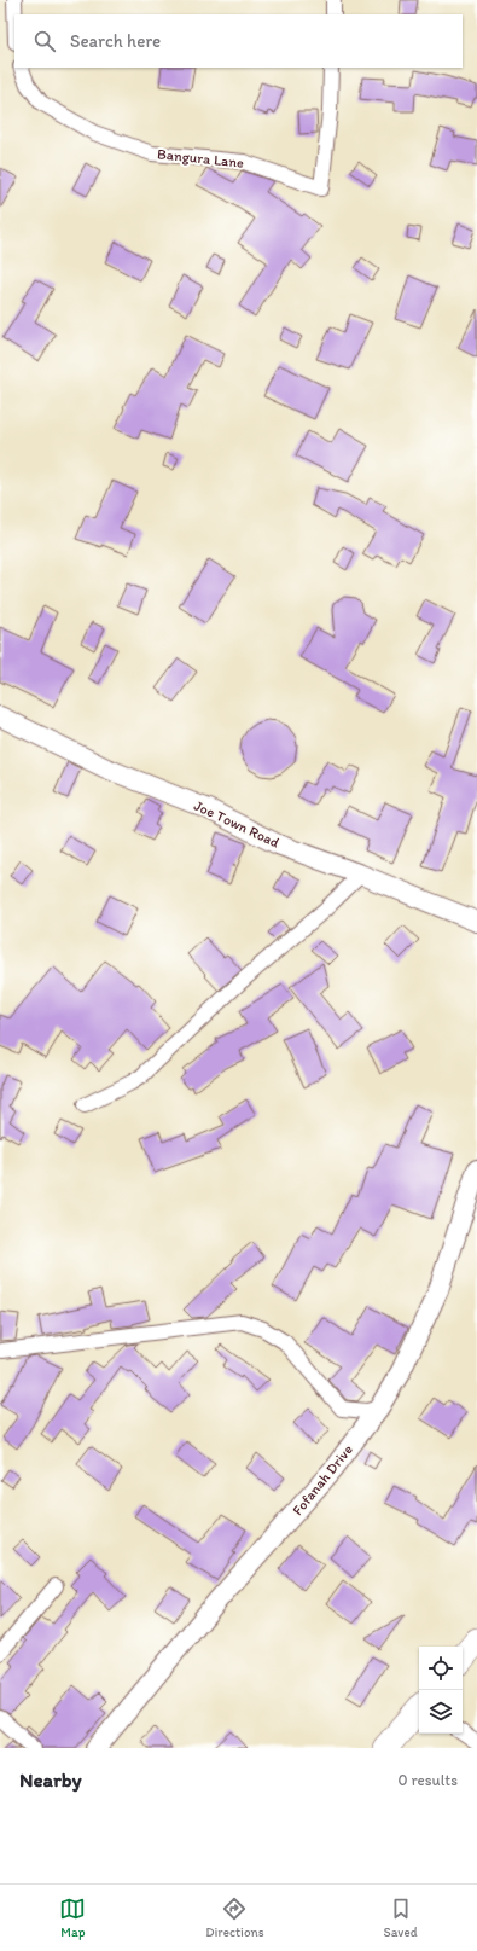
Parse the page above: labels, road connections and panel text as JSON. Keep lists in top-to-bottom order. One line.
{"streets":{"street":["Bangura Lane","Joe Town Road","Fofanah Drive"]},"page":{"search":"Search here","heading":["Nearby","0 results"],"nav":["Map","Directions","Saved"]}}
